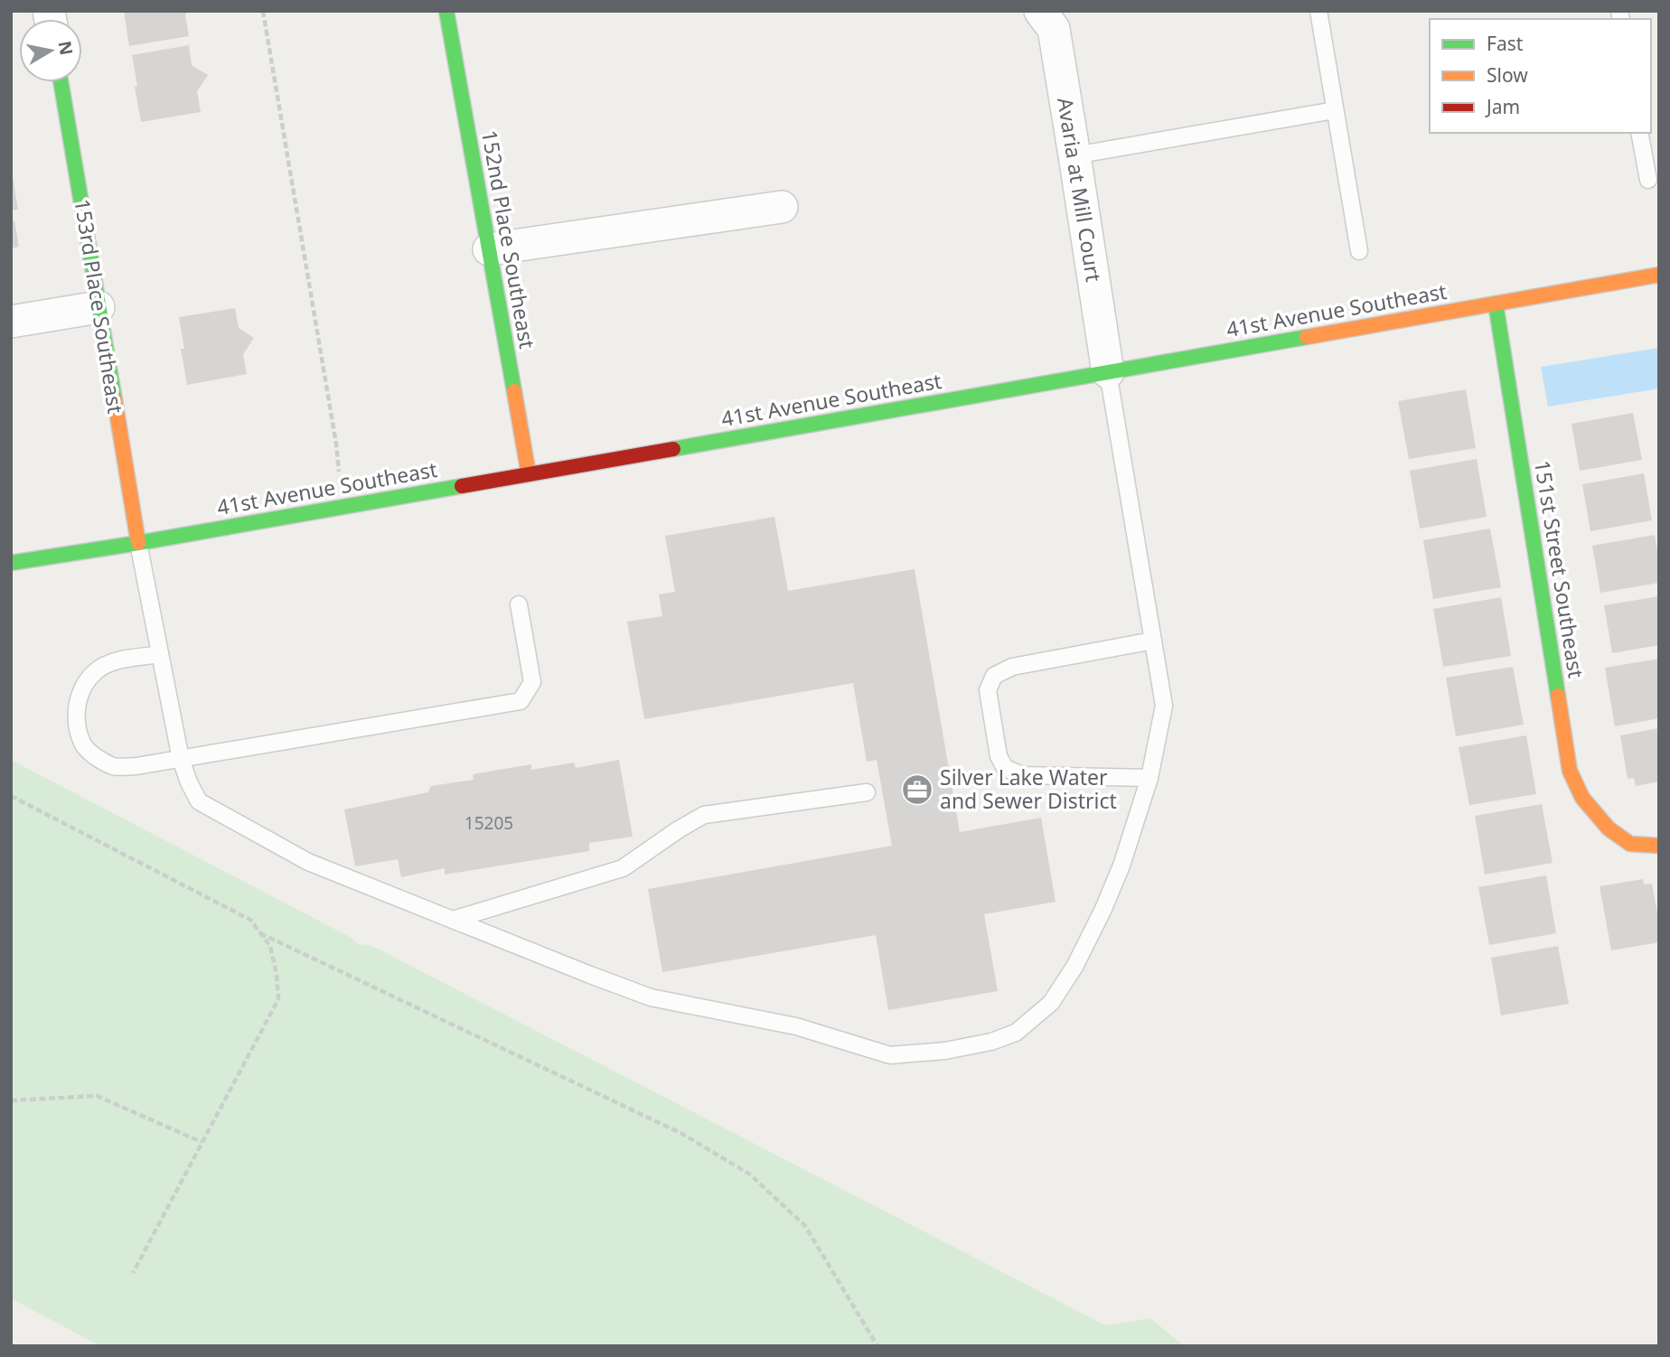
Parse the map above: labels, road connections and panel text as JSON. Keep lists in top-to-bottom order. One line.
{"streets":{"street":["Avaria at Mill Court","152nd Place Southeast","153rd Place Southeast","41st Avenue Southeast","151st Street Southeast"]},"crossings":[["Avaria at Mill Court","41st Avenue Southeast"],["152nd Place Southeast","41st Avenue Southeast"],["153rd Place Southeast","41st Avenue Southeast"],["41st Avenue Southeast","151st Street Southeast"]],"places":{"office":["Silver Lake Water and Sewer District"]},"house_numbers":["15205"],"legend":["Fast","Slow","Jam"],"north":"right"}
